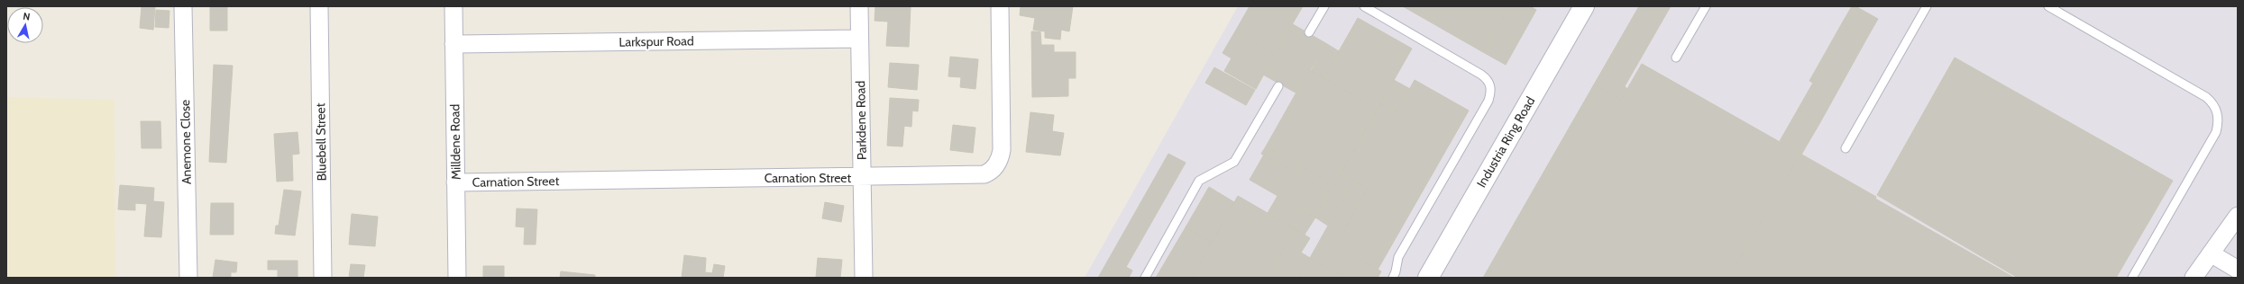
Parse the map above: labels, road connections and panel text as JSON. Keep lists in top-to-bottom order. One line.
{"streets":{"street":["Larkspur Road","Parkdene Road","Anemone Close","Bluebell Street","Milldene Road","Industria Ring Road","Carnation Street"]},"crossings":[["Larkspur Road","Parkdene Road"],["Larkspur Road","Milldene Road"],["Parkdene Road","Carnation Street"],["Milldene Road","Carnation Street"]],"north":"top"}
